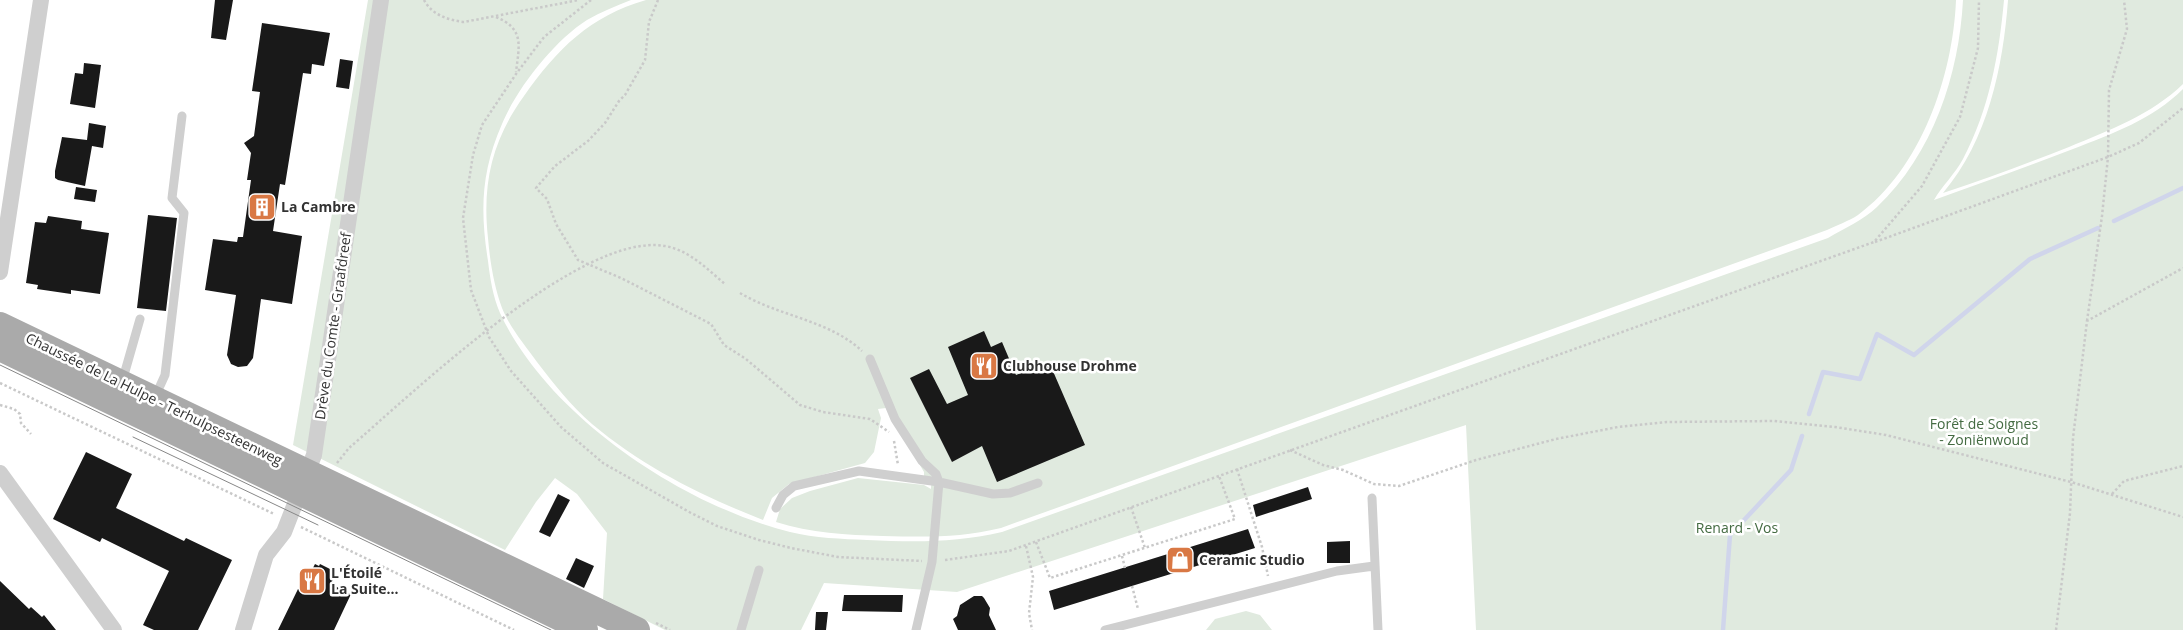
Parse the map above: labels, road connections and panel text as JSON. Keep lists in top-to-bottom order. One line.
{"streets":{"main road":["Chaussée de La Hulpe - Terhulpsesteenweg"],"street":["Drève du Comte - Graafdreef"]},"crossings":[["Drève du Comte - Graafdreef","Chaussée de La Hulpe - Terhulpsesteenweg"]],"parks":["Forêt de Soignes - Zoniënwoud","Renard - Vos"],"places":{"building":["La Cambre"],"restaurant":["Clubhouse Drohme","L'Étoilé La Suite..."],"shop":["Ceramic Studio"]}}
